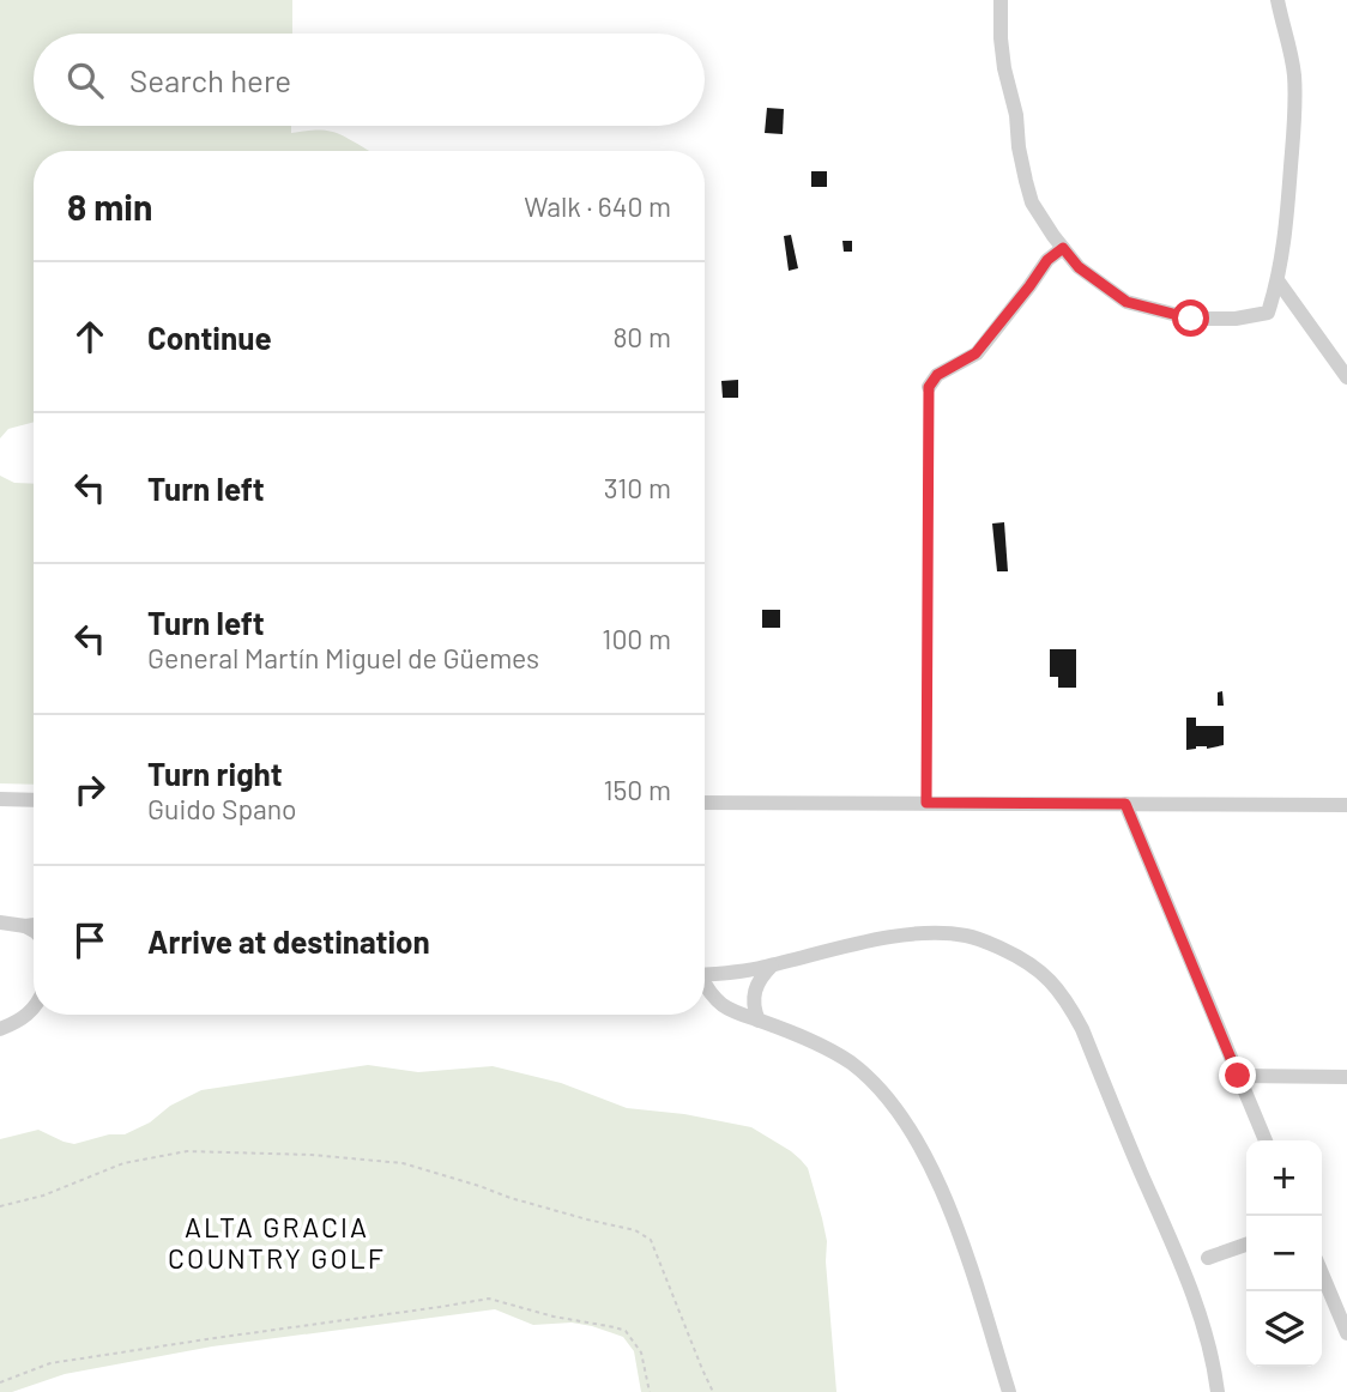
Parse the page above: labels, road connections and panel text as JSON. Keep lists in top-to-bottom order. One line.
{"districts":["ALTA GRACIA COUNTRY GOLF"],"page":{"search":"Search here","heading":["8 min","Walk · 640 m"],"list":[["Continue","80 m"],["Turn left","310 m"],["Turn left","General Martín Miguel de Güemes","100 m"],["Turn right","Guido Spano","150 m"],"Arrive at destination"],"map_buttons":["+","−"]}}
